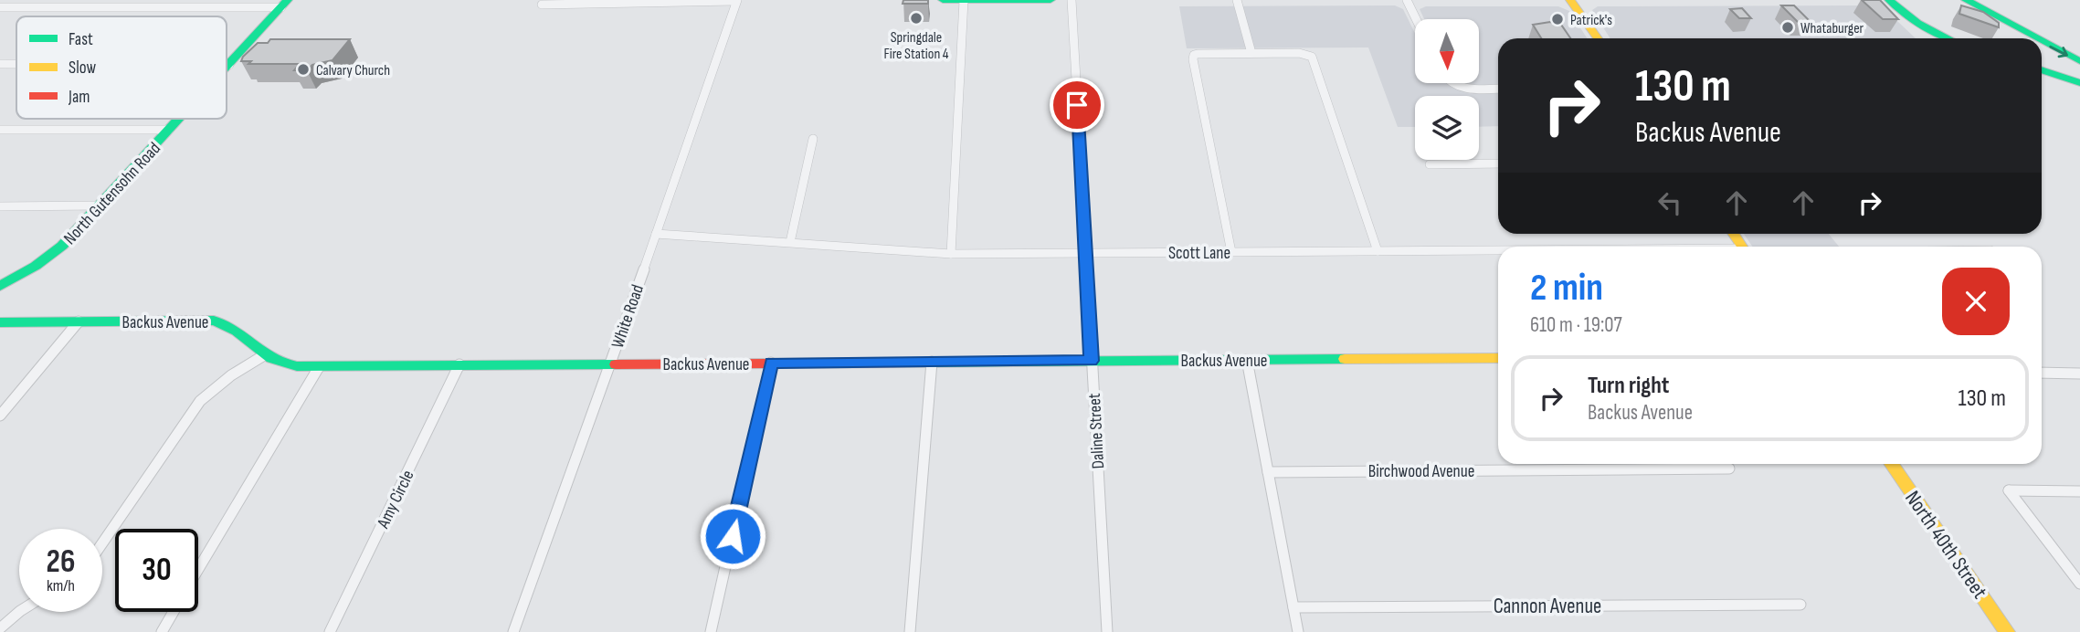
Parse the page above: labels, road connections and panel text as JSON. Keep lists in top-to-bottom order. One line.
{"streets":{"main road":["North Gutensohn Road","Backus Avenue","North 40th Street"],"street":["Scott Lane","White Road","Daline Street","Birchwood Avenue","Amy Circle","Cannon Avenue"]},"crossings":[["Scott Lane","White Road"],["Scott Lane","Daline Street"],["White Road","Backus Avenue"],["Backus Avenue","Daline Street"],["Backus Avenue","Amy Circle"]],"places":["Springdale Fire Station 4","Patrick's","Whataburger","Calvary Church"],"legend":["Fast","Slow","Jam"],"north":"bottom","page":{"turn":["130 m","Backus Avenue"],"heading":["2 min","610 m · 19:07"],"list":[{"name":"Turn right","note":"Backus Avenue","value":"130 m"}],"speed":"26 km/h","limit":"30"}}
